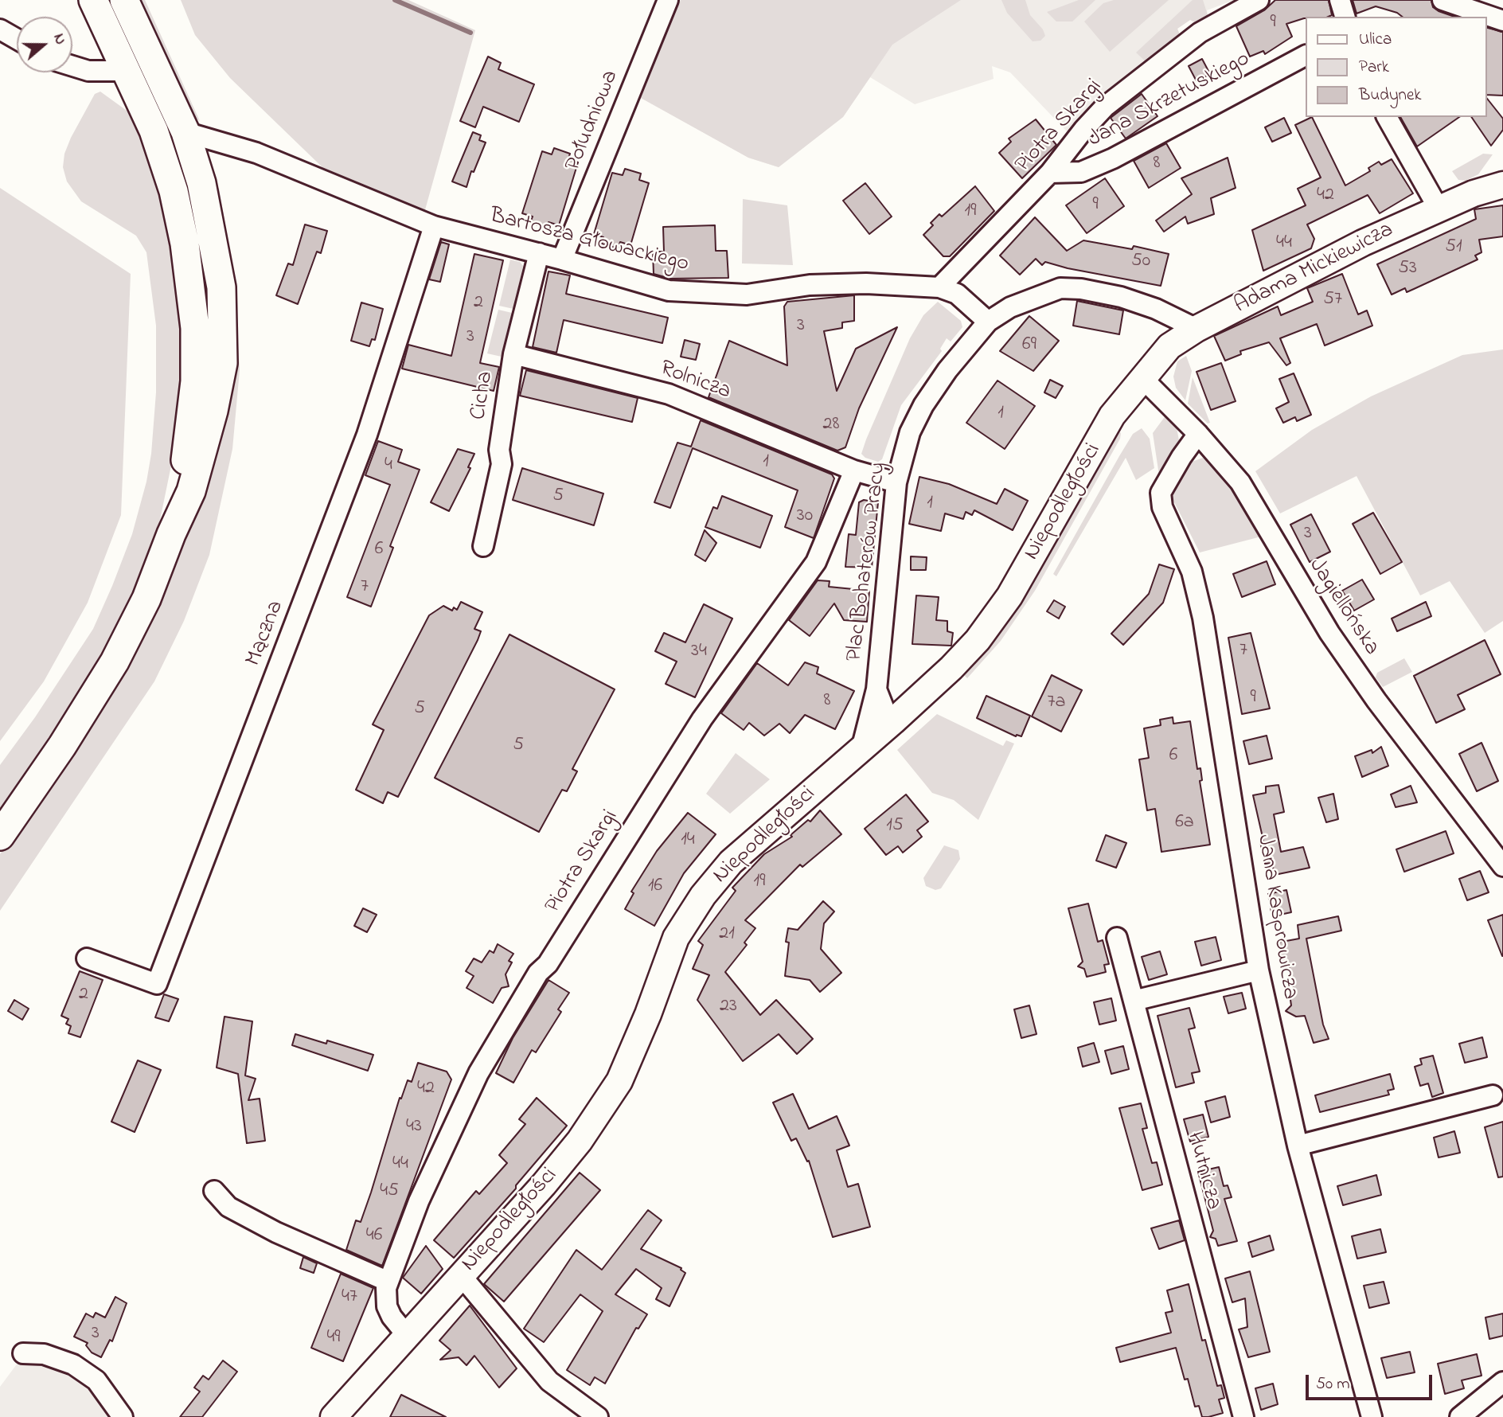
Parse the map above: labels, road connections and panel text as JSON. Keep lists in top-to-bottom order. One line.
{"streets":{"street":["Jana Skrzetuskiego","Południowa","Piotra Skargi","Bartosza Głowackiego","Adama Mickiewicza","Rolnicza","Cicha","Niepodległości","Plac Bohaterów Pracy","Jagiellońska","Mączna","Jana Kasprowicza","Hutnicza"]},"crossings":[["Jana Skrzetuskiego","Piotra Skargi"],["Południowa","Bartosza Głowackiego"],["Piotra Skargi","Bartosza Głowackiego"],["Piotra Skargi","Rolnicza"],["Piotra Skargi","Niepodległości"],["Bartosza Głowackiego","Cicha"],["Bartosza Głowackiego","Plac Bohaterów Pracy"],["Bartosza Głowackiego","Mączna"],["Adama Mickiewicza","Niepodległości"],["Adama Mickiewicza","Plac Bohaterów Pracy"],["Adama Mickiewicza","Jagiellońska"],["Rolnicza","Cicha"],["Niepodległości","Plac Bohaterów Pracy"],["Niepodległości","Jagiellońska"],["Jagiellońska","Jana Kasprowicza"]],"house_numbers":["9","8","42","9","19","44","51","50","53","57","2","3","3","69","1","28","1","4","5","1","30","3","6","7","7","34","9","8","7a","5","5","6","6a","15","14","19","16","21","2","23","42","43","44","45","46","47","3","49"],"legend":["Ulica","Park","Budynek"],"scale_bar":"50 m","north":"right"}
